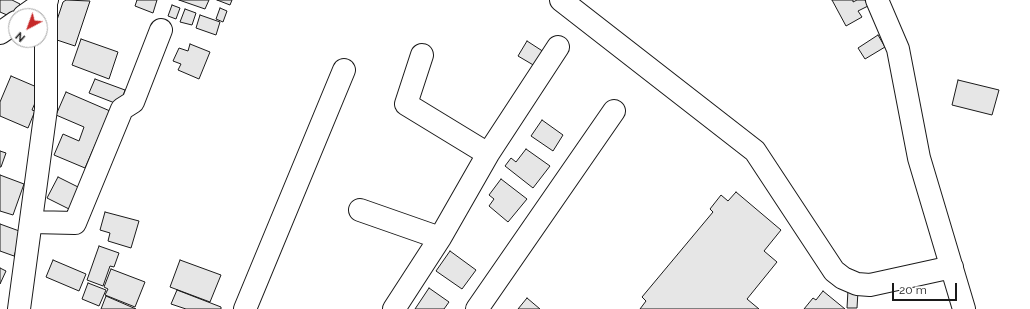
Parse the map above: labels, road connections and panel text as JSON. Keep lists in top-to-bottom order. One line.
{"scale_bar":"20 m","north":"bottom left"}
